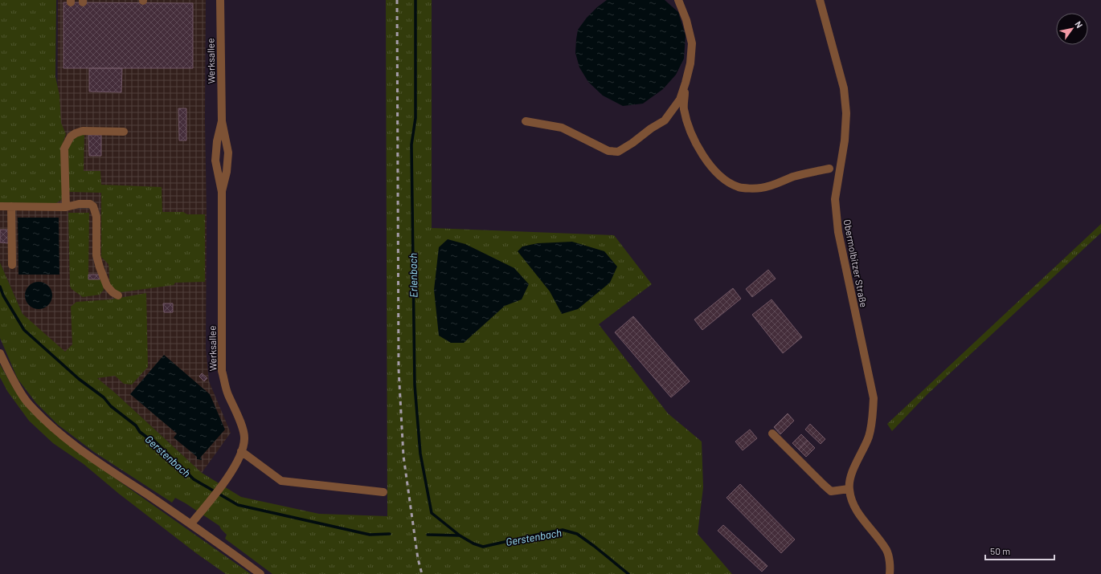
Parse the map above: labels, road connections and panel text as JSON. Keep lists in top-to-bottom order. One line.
{"streets":{"street":["Werksallee","Obermolbitzer Straße"]},"water":["Erlenbach","Gerstenbach"],"scale_bar":"50 m","north":"top right"}
